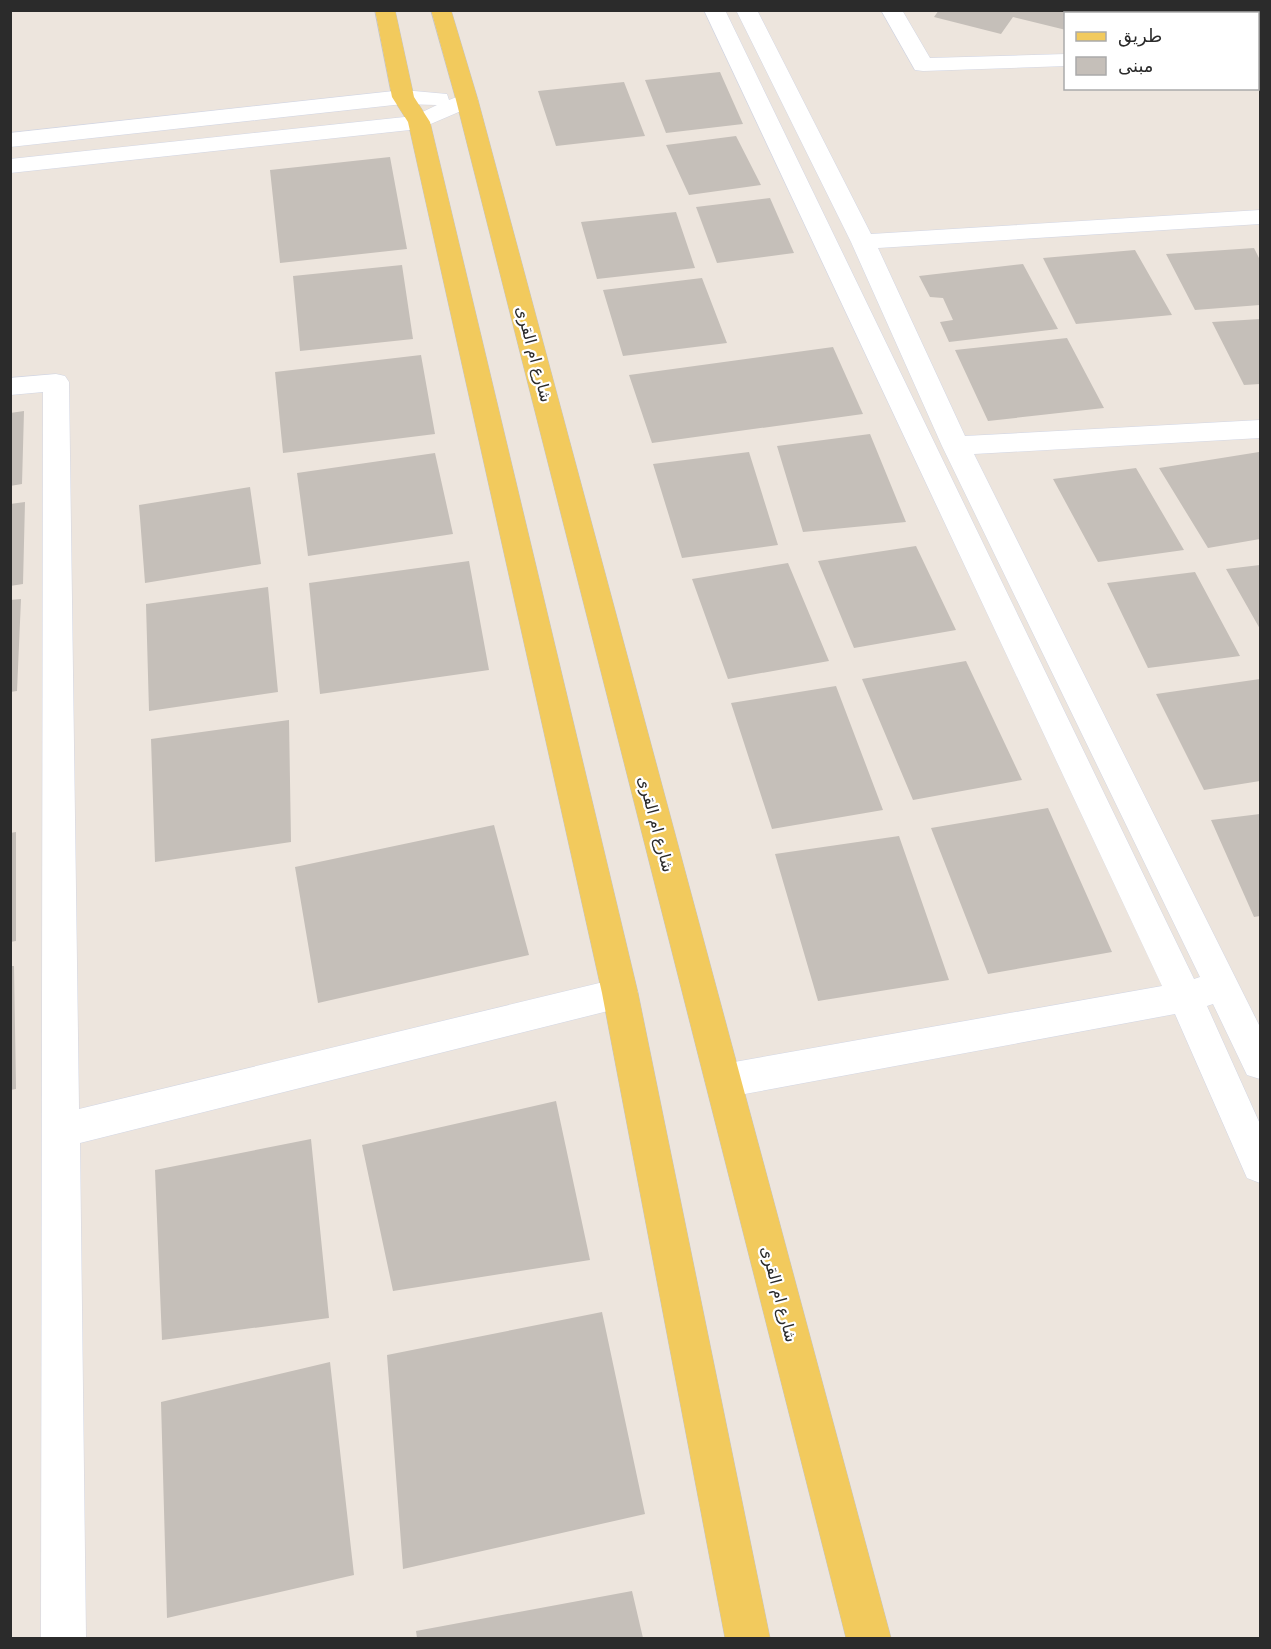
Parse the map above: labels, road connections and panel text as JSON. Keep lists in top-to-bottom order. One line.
{"streets":{"main road":["شارع ام القرى"]},"legend":["طريق","مبنى"]}
